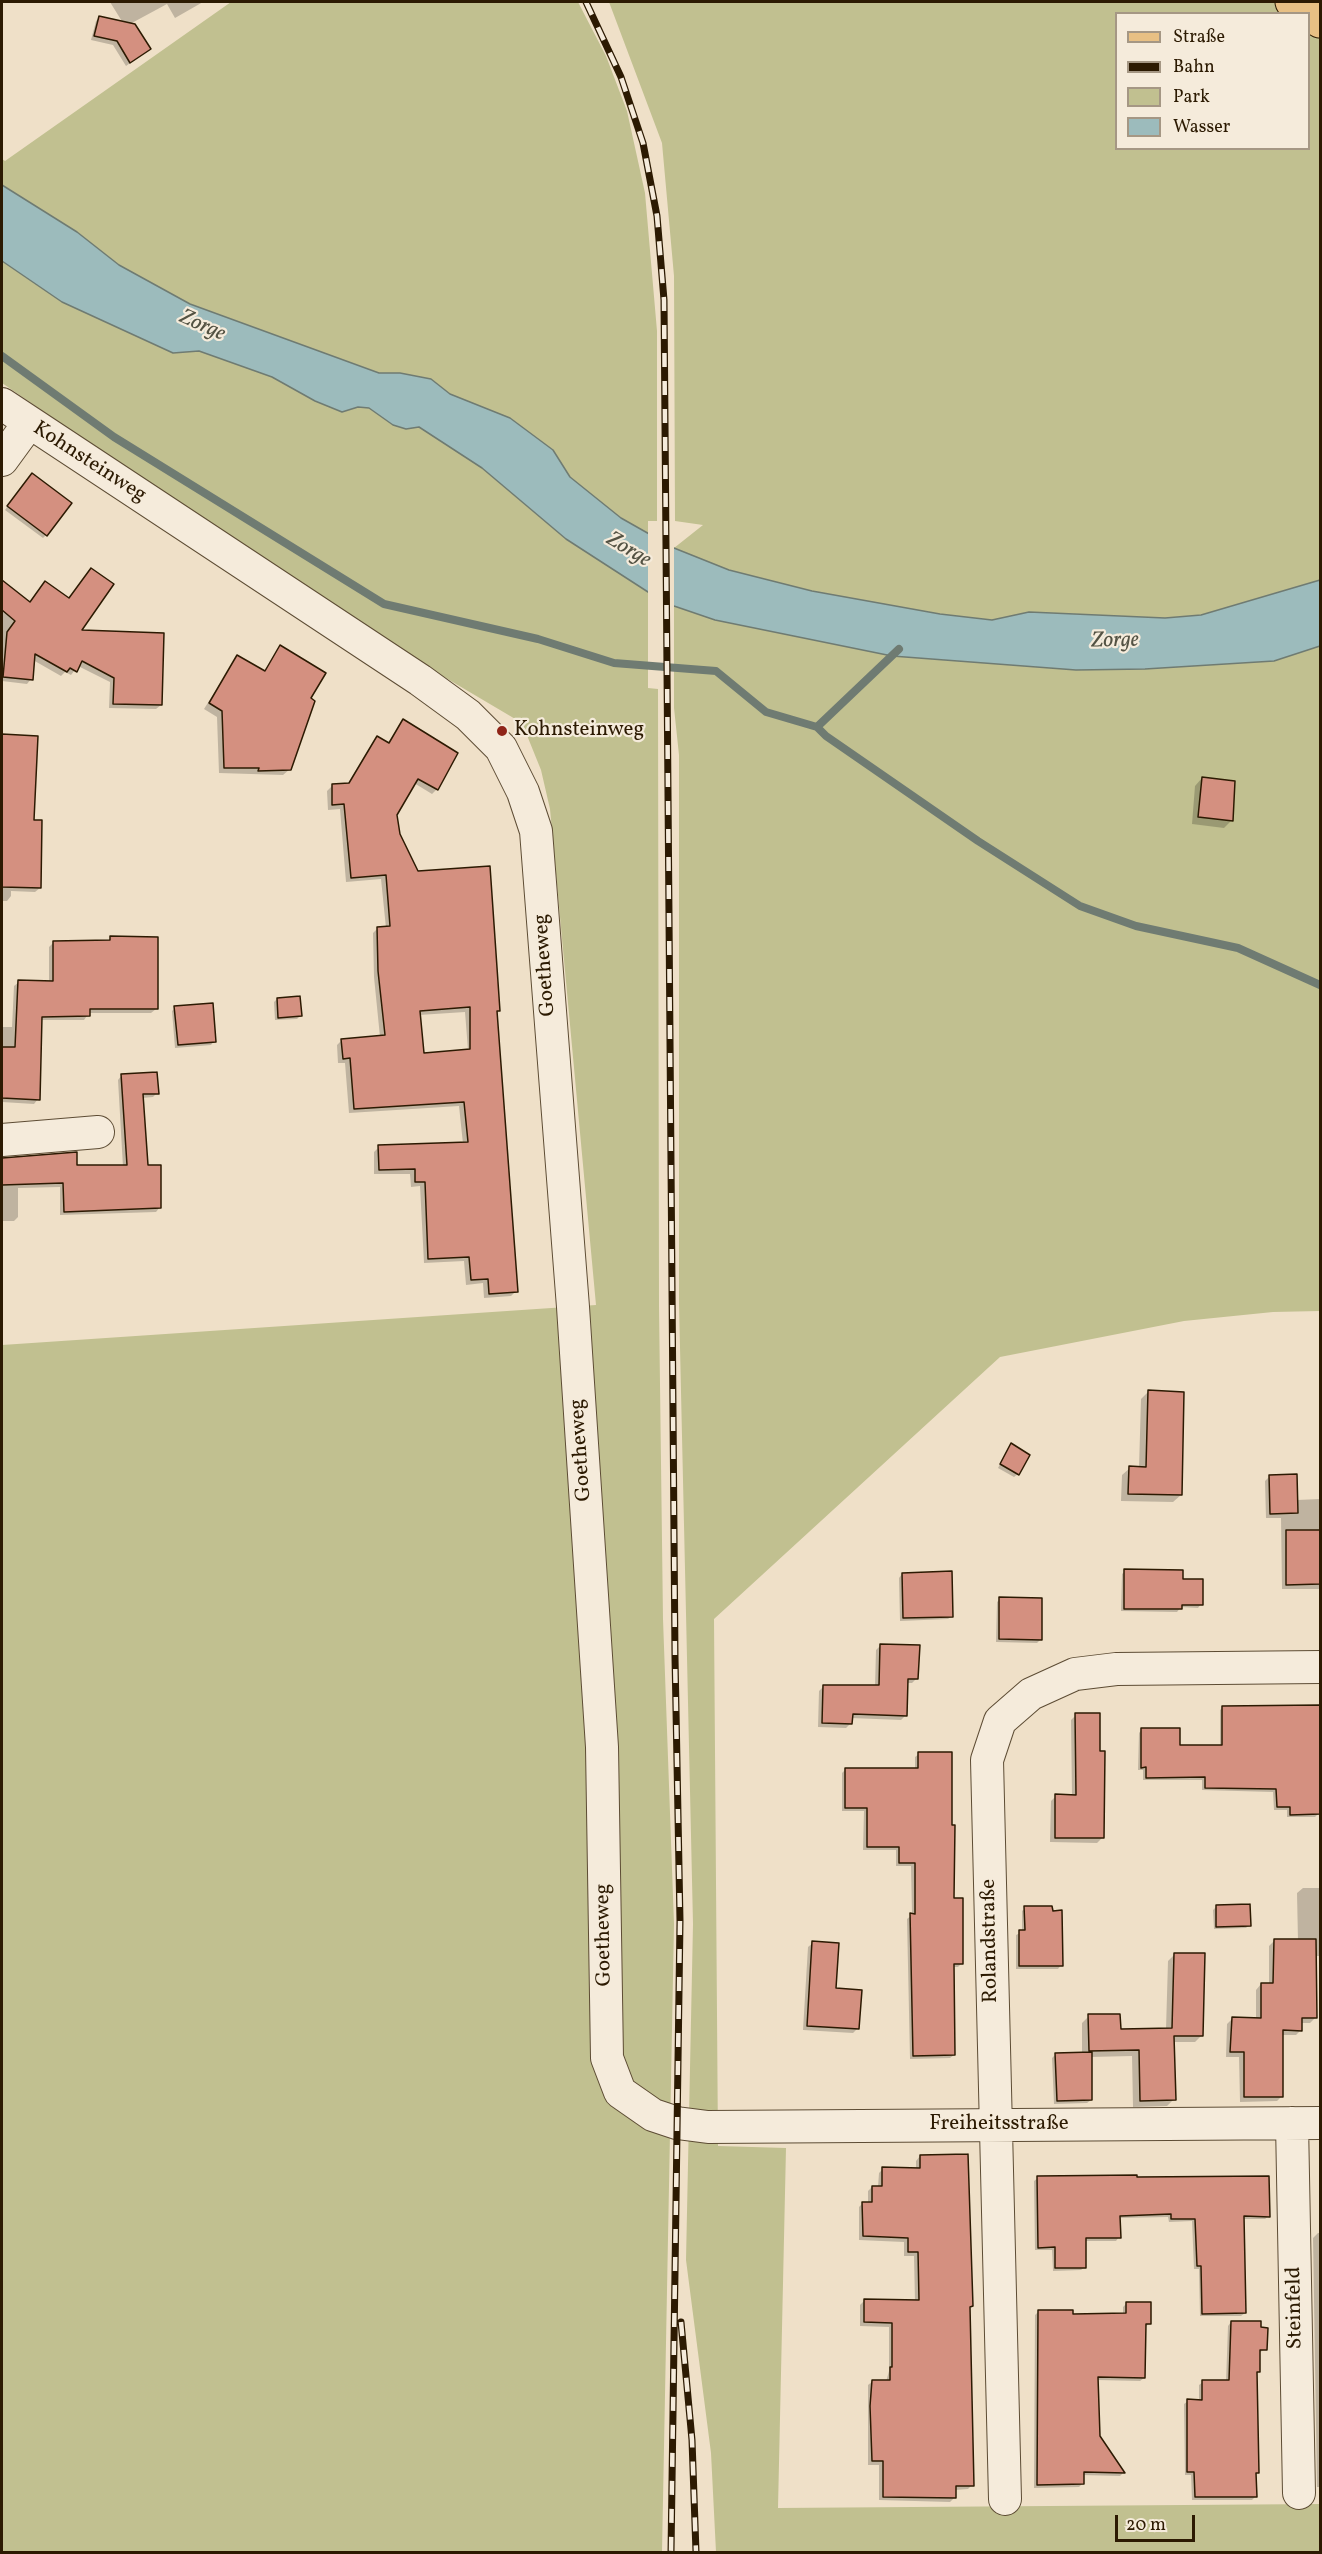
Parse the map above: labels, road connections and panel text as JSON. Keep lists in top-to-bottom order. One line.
{"streets":{"street":["Kohnsteinweg","Goetheweg","Rolandstraße","Freiheitsstraße","Steinfeld"]},"crossings":[["Kohnsteinweg","Goetheweg"],["Goetheweg","Freiheitsstraße"],["Rolandstraße","Freiheitsstraße"],["Freiheitsstraße","Steinfeld"]],"water":["Zorge"],"places":["Kohnsteinweg"],"legend":["Straße","Bahn","Park","Wasser"],"scale_bar":"20 m"}
